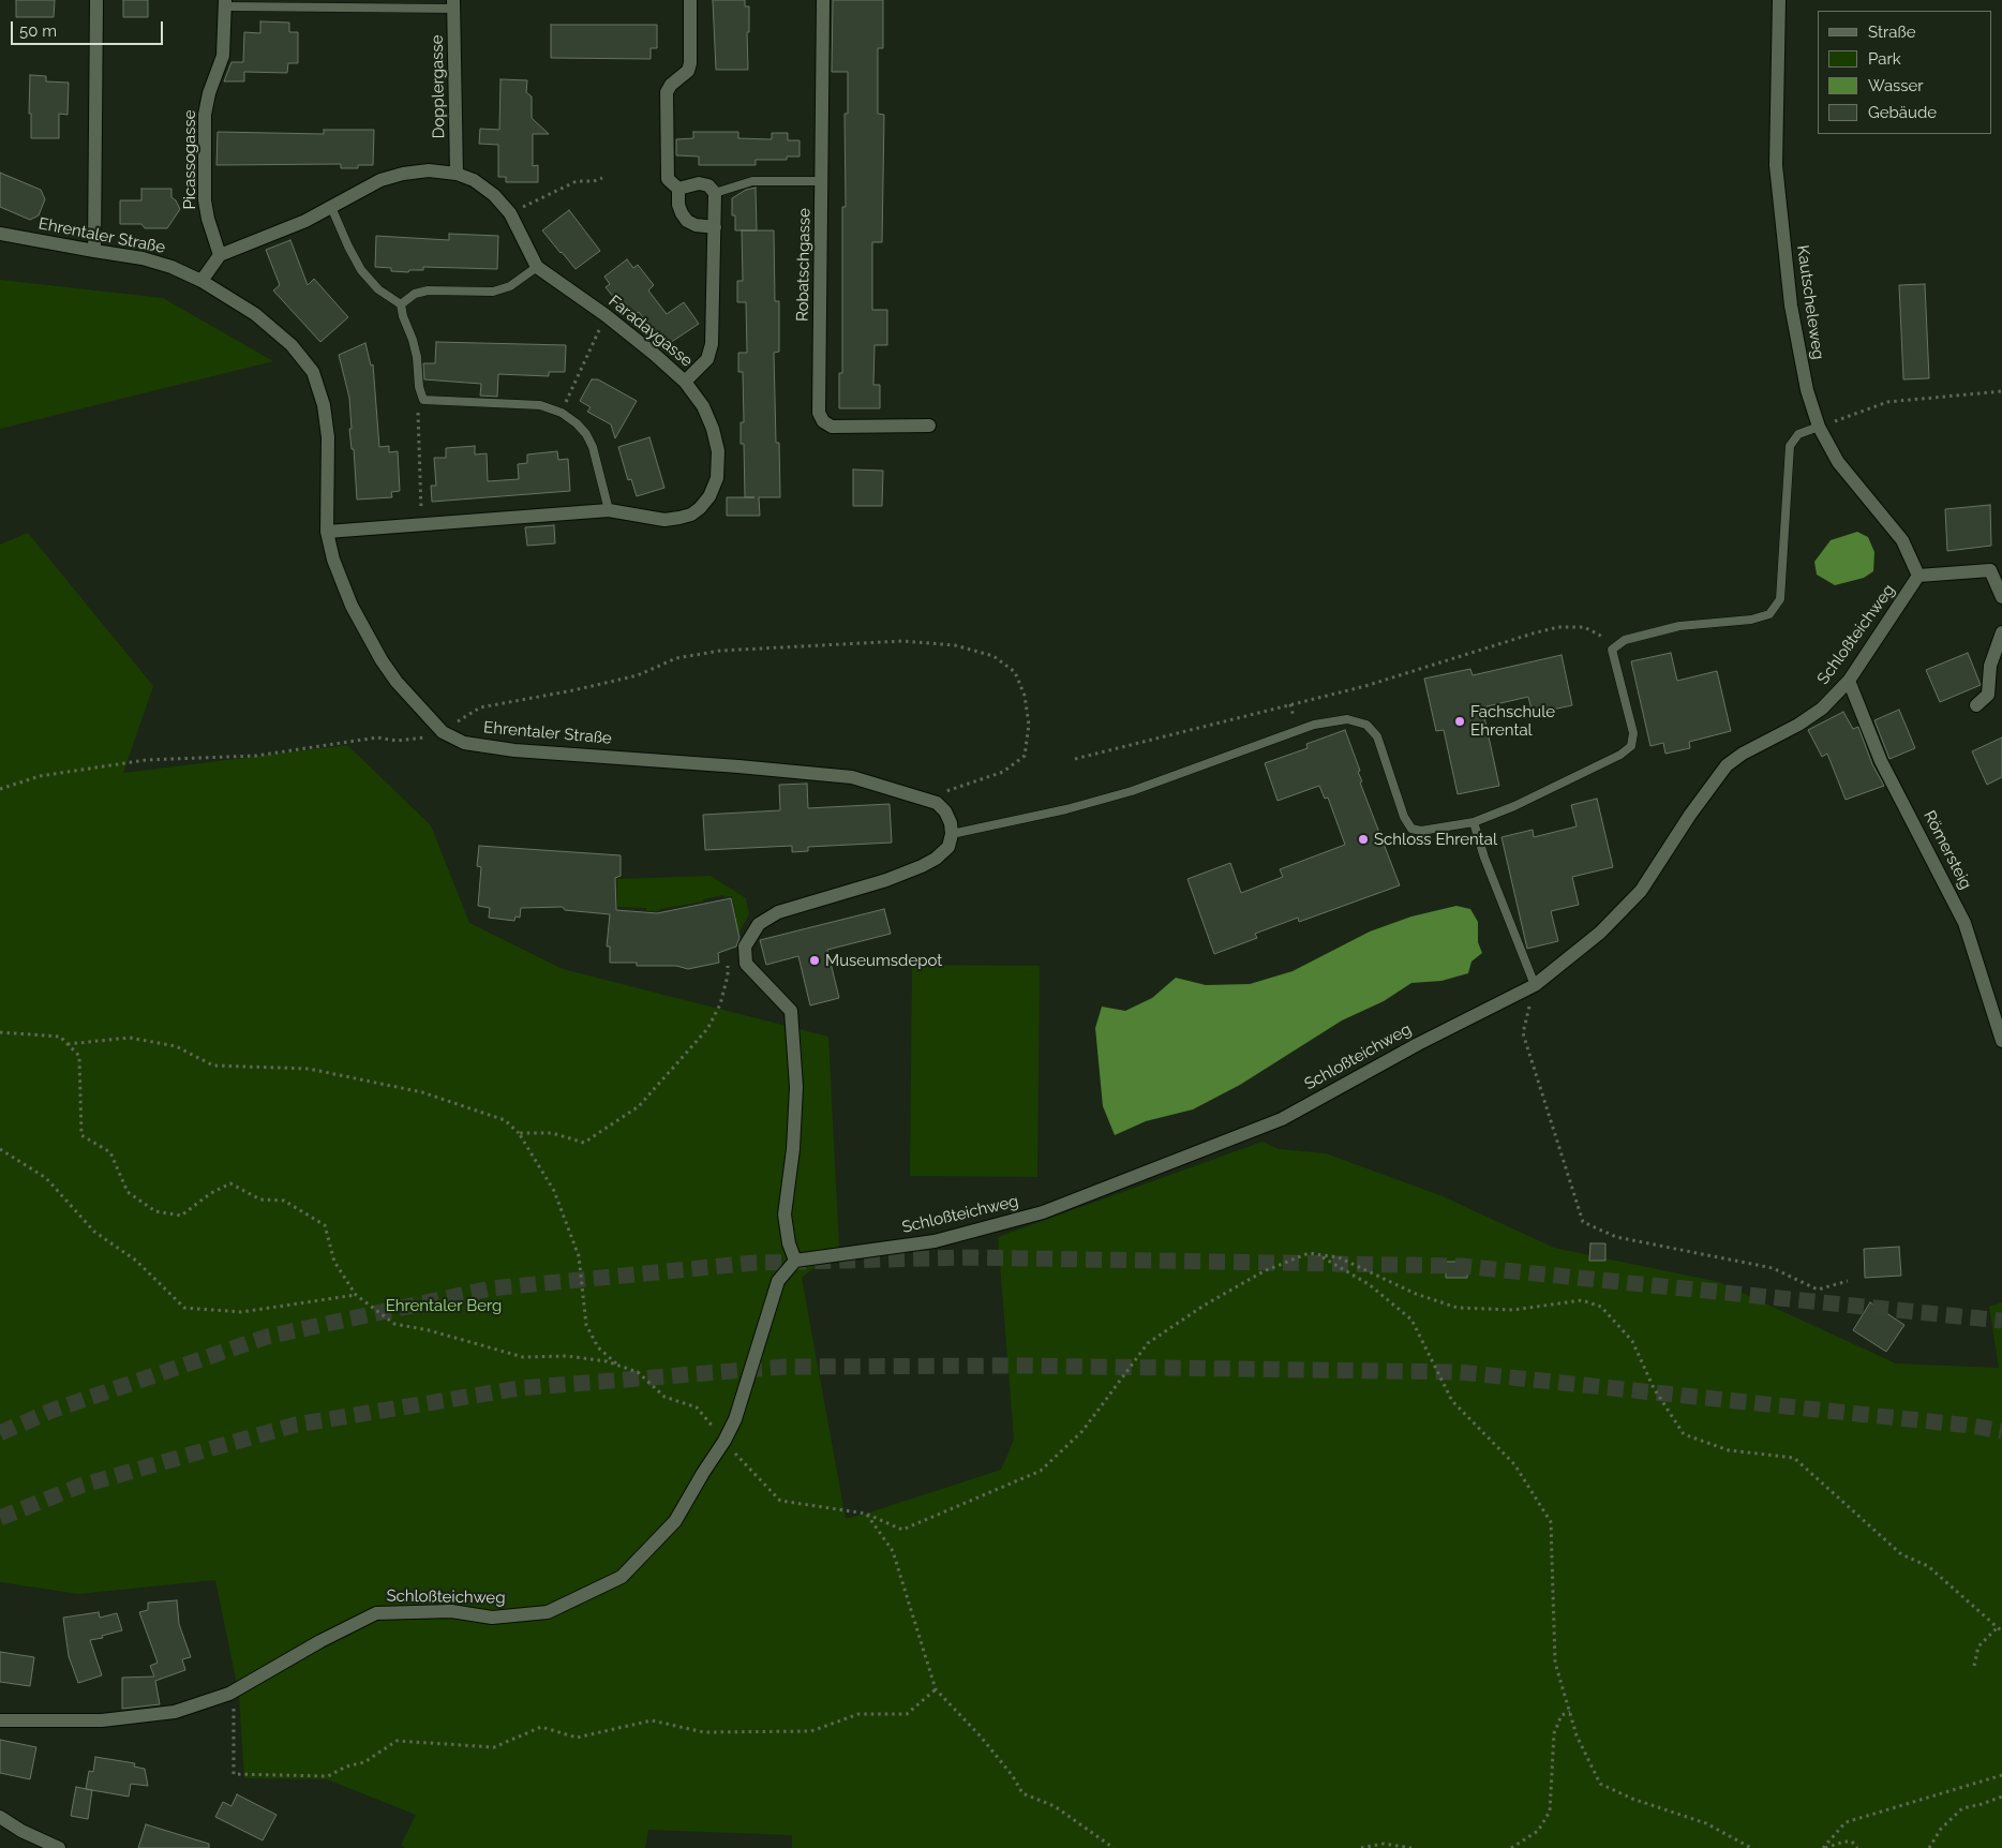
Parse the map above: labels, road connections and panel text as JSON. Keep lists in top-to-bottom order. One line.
{"streets":{"street":["Dopplergasse","Picassogasse","Ehrentaler Straße","Robatschgasse","Kautscheleweg","Faradaygasse","Schloßteichweg","Römersteig"]},"crossings":[["Dopplergasse","Faradaygasse"],["Picassogasse","Faradaygasse"],["Ehrentaler Straße","Faradaygasse"],["Kautscheleweg","Schloßteichweg"],["Schloßteichweg","Römersteig"]],"parks":["Ehrentaler Berg"],"places":["Fachschule Ehrental","Schloss Ehrental","Museumsdepot"],"legend":["Straße","Park","Wasser","Gebäude"],"scale_bar":"50 m"}
